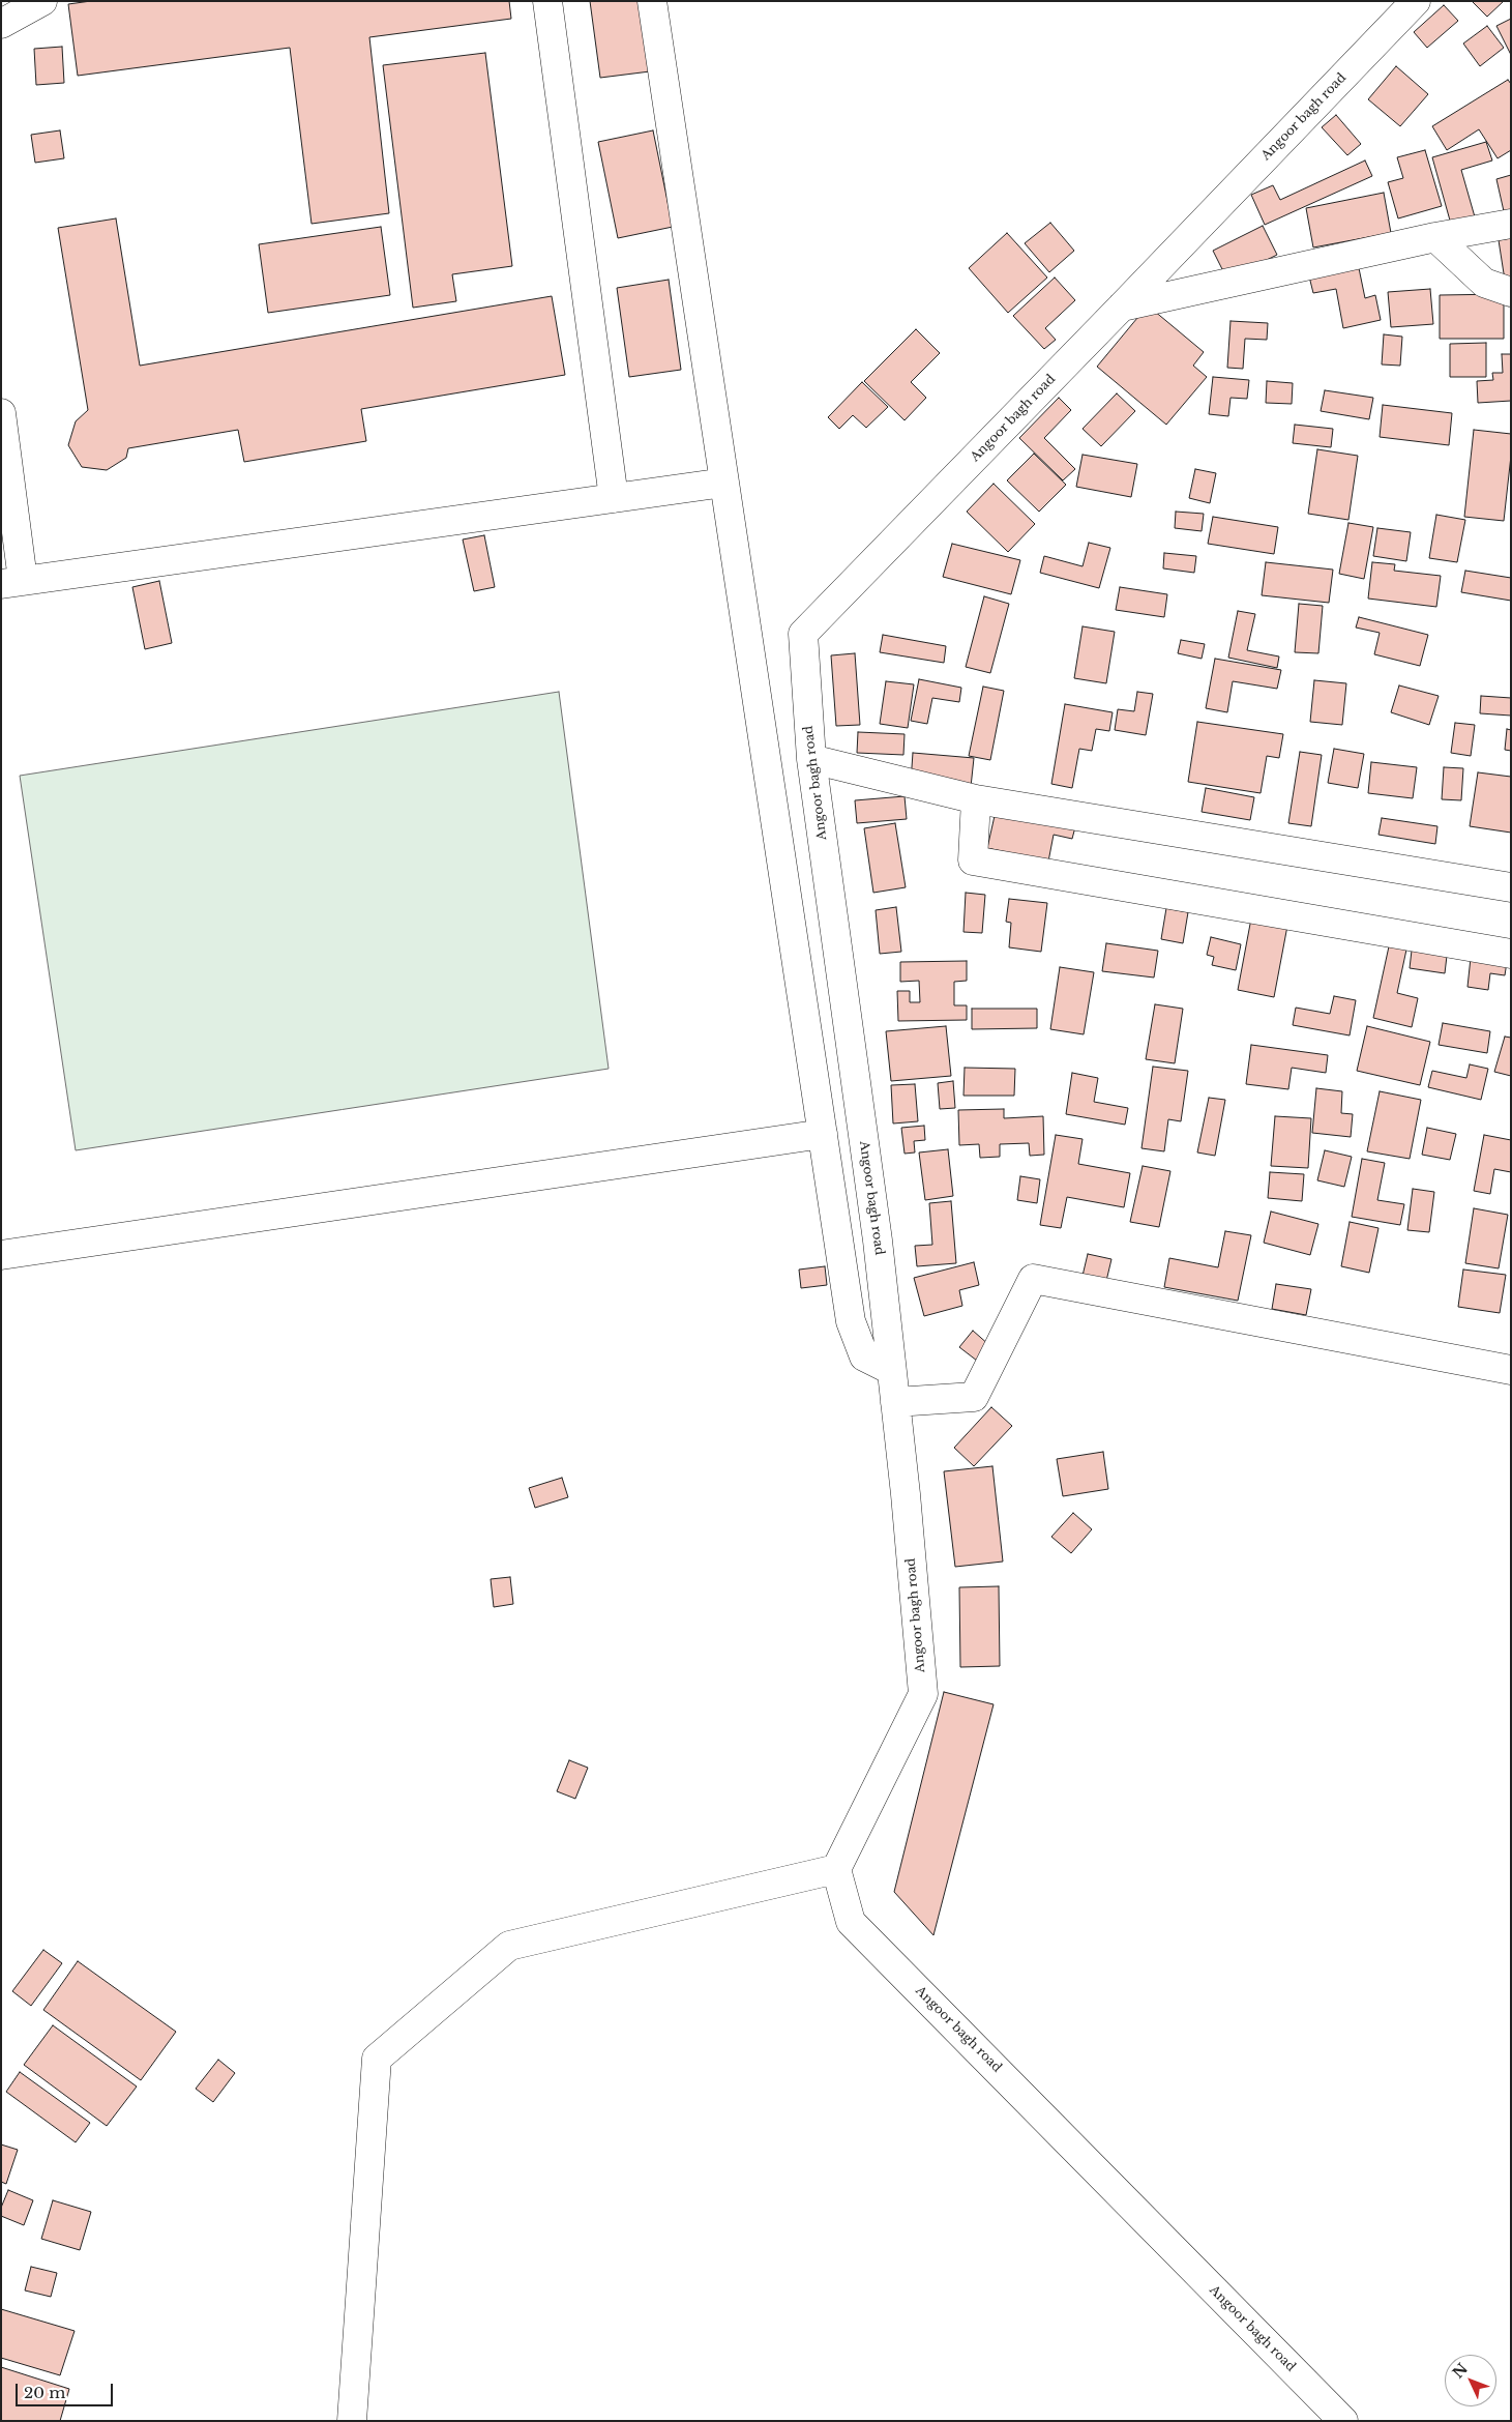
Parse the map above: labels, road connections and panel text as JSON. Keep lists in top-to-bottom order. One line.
{"streets":{"street":["Angoor bagh road"]},"scale_bar":"20 m","north":"top left"}
